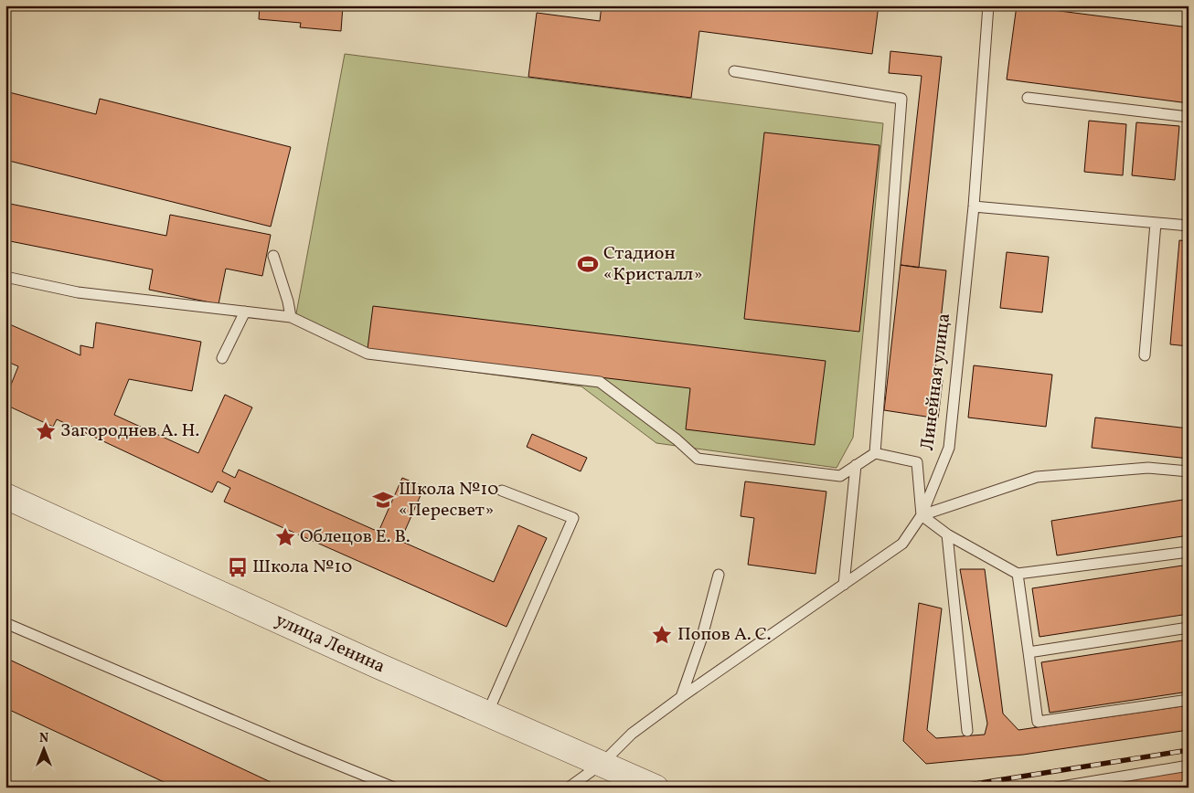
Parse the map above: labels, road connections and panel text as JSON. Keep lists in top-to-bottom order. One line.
{"streets":{"street":["улица Ленина"],"lane":["Линейная улица"]},"crossings":[["Линейная улица","улица Ленина"]],"places":{"sports":["Стадион «Кристалл»"],"place":["Загороднев А. Н.","Облецов Е. В.","Попов А. С."],"school or university":["Школа №10 «Пересвет»"],"bus stop":["Школа №10"]},"north":"top"}
